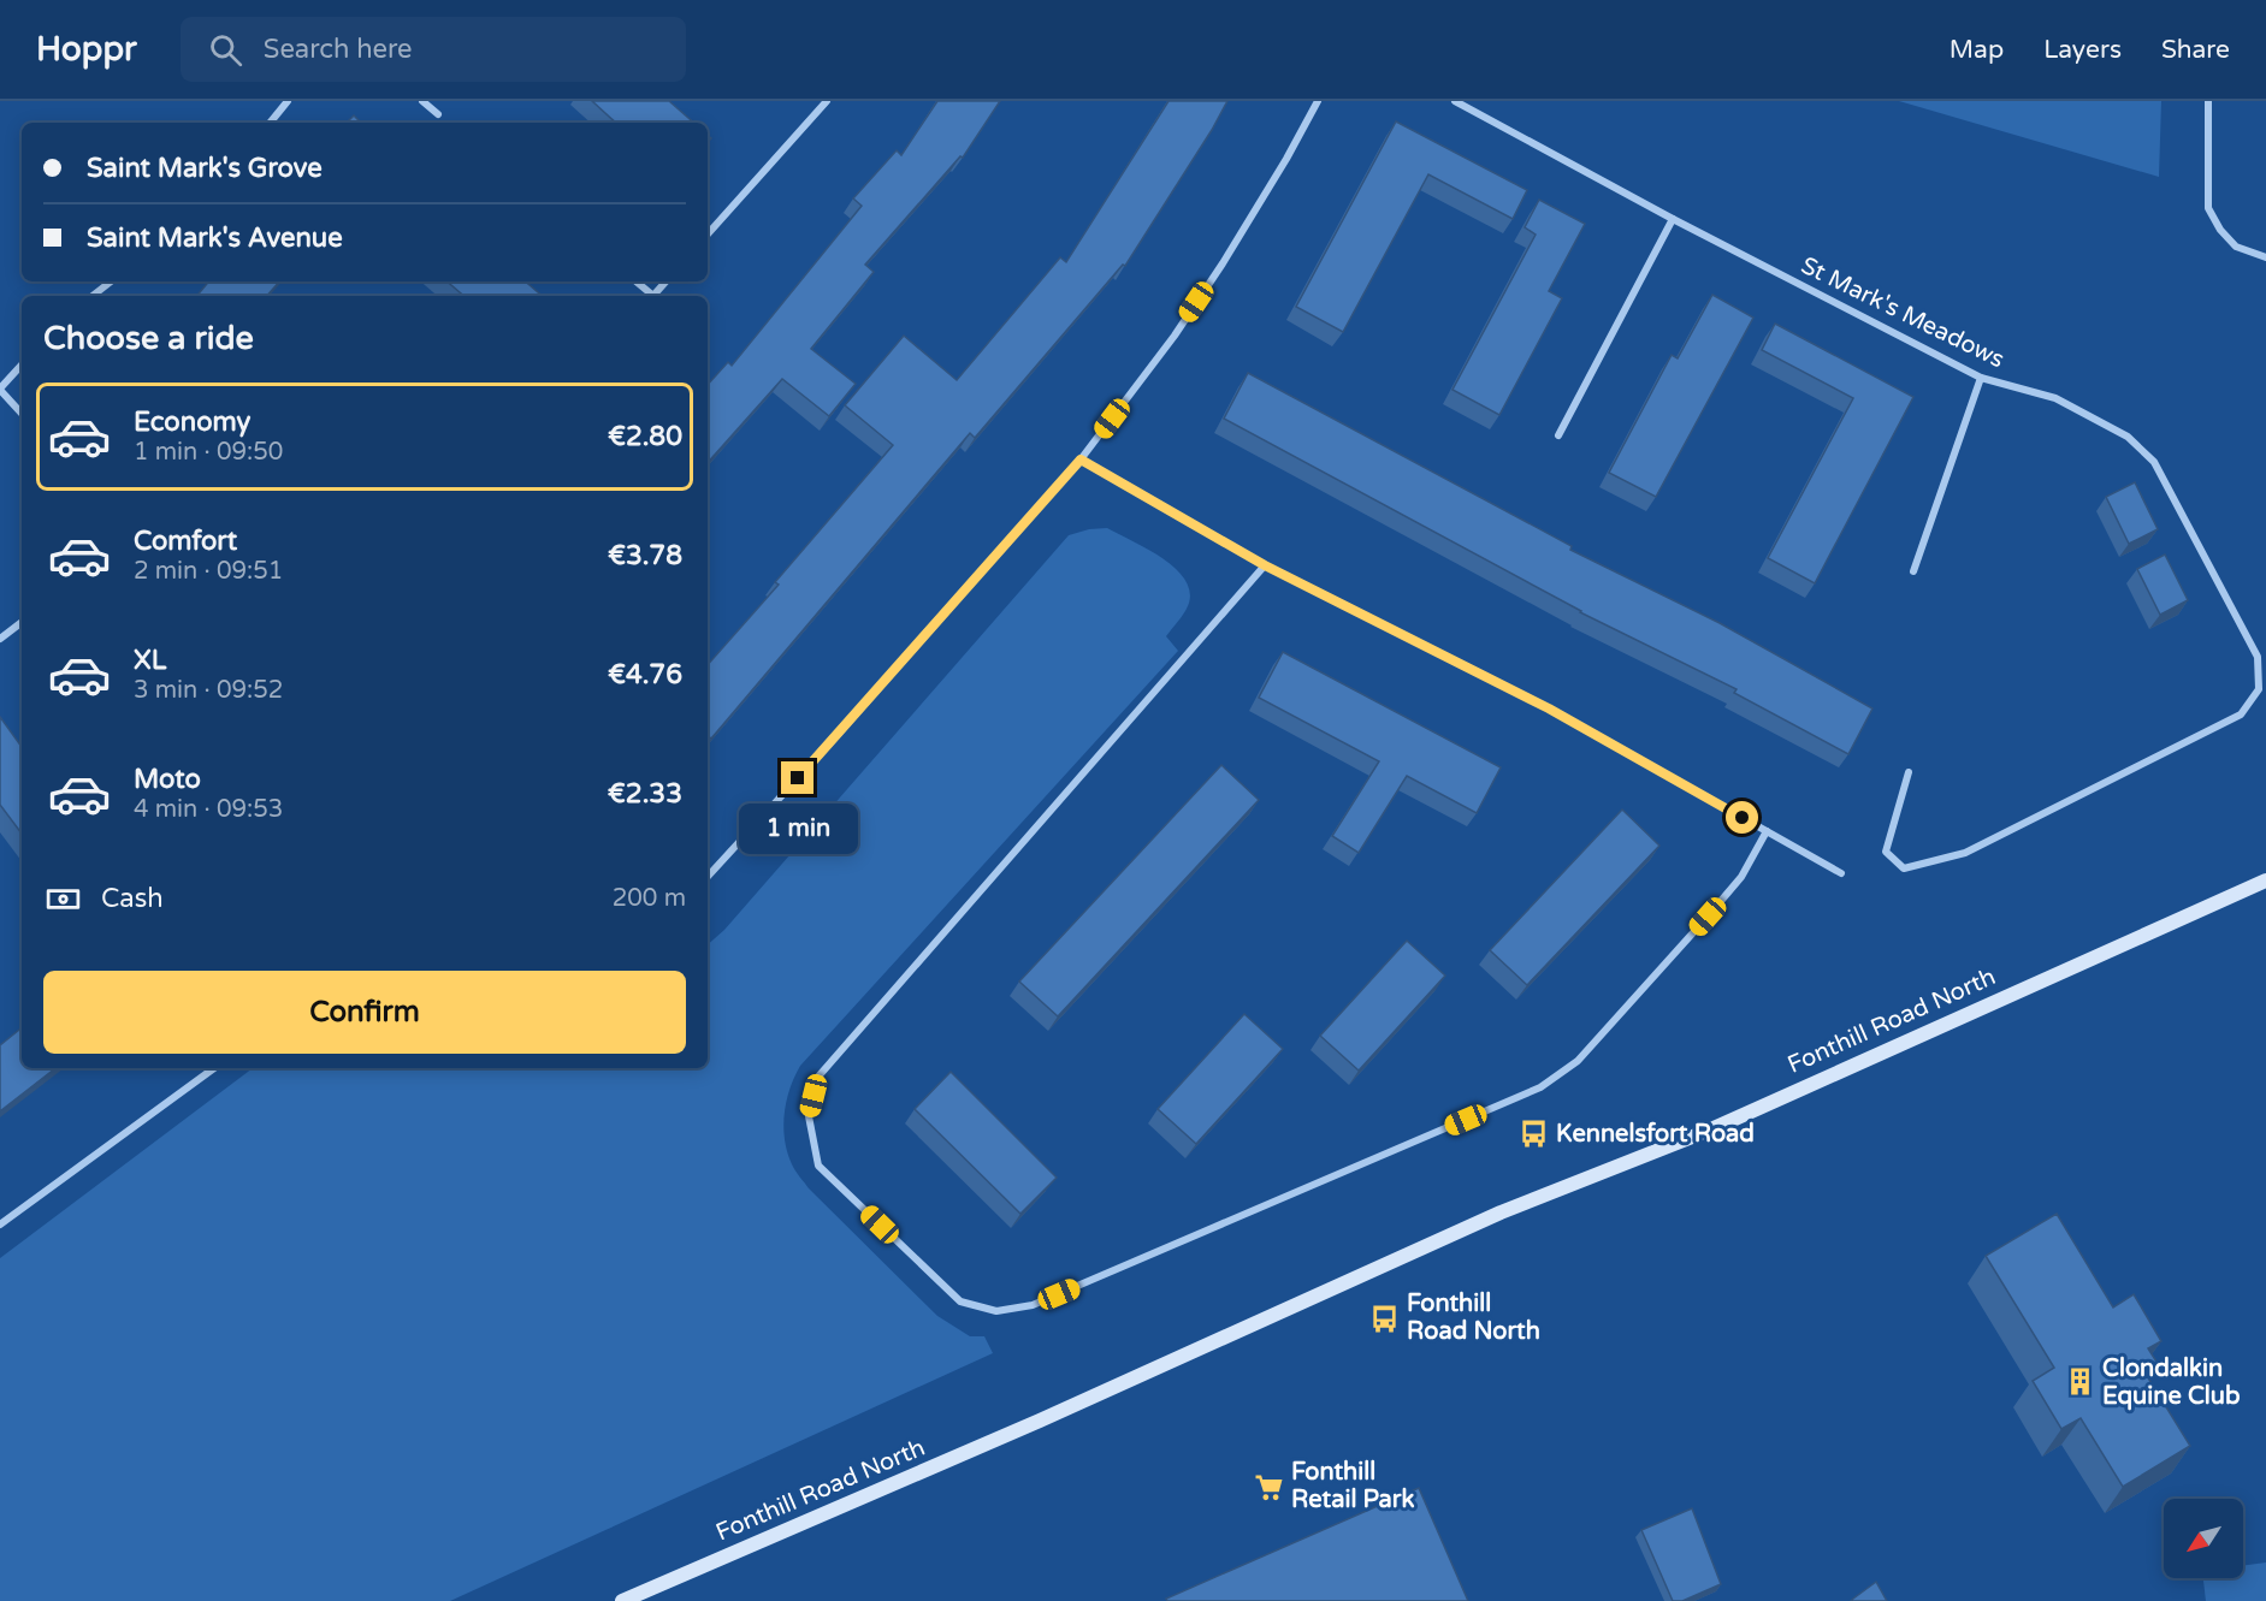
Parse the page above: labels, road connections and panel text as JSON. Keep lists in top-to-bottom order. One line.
{"streets":{"main road":["Fonthill Road North"],"street":["St Mark's Meadows"]},"places":{"bus stop":["Kennelsfort Road","Fonthill Road North"],"building":["Clondalkin Equine Club"],"supermarket":["Fonthill Retail Park"]},"north":"bottom left","page":{"header":"Hoppr","search":"Search here","nav":["Map","Layers","Share"],"banner":["Saint Mark's Grove","Saint Mark's Avenue"],"heading":"Choose a ride","list":[{"name":"Economy","note":"1 min · 09:50","value":"€2.80"},{"name":"Comfort","note":"2 min · 09:51","value":"€3.78"},{"name":"XL","note":"3 min · 09:52","value":"€4.76"},{"name":"Moto","note":"4 min · 09:53","value":"€2.33"}],"bubble":"1 min","pay":["Cash","200 m"],"buttons":"Confirm"}}
